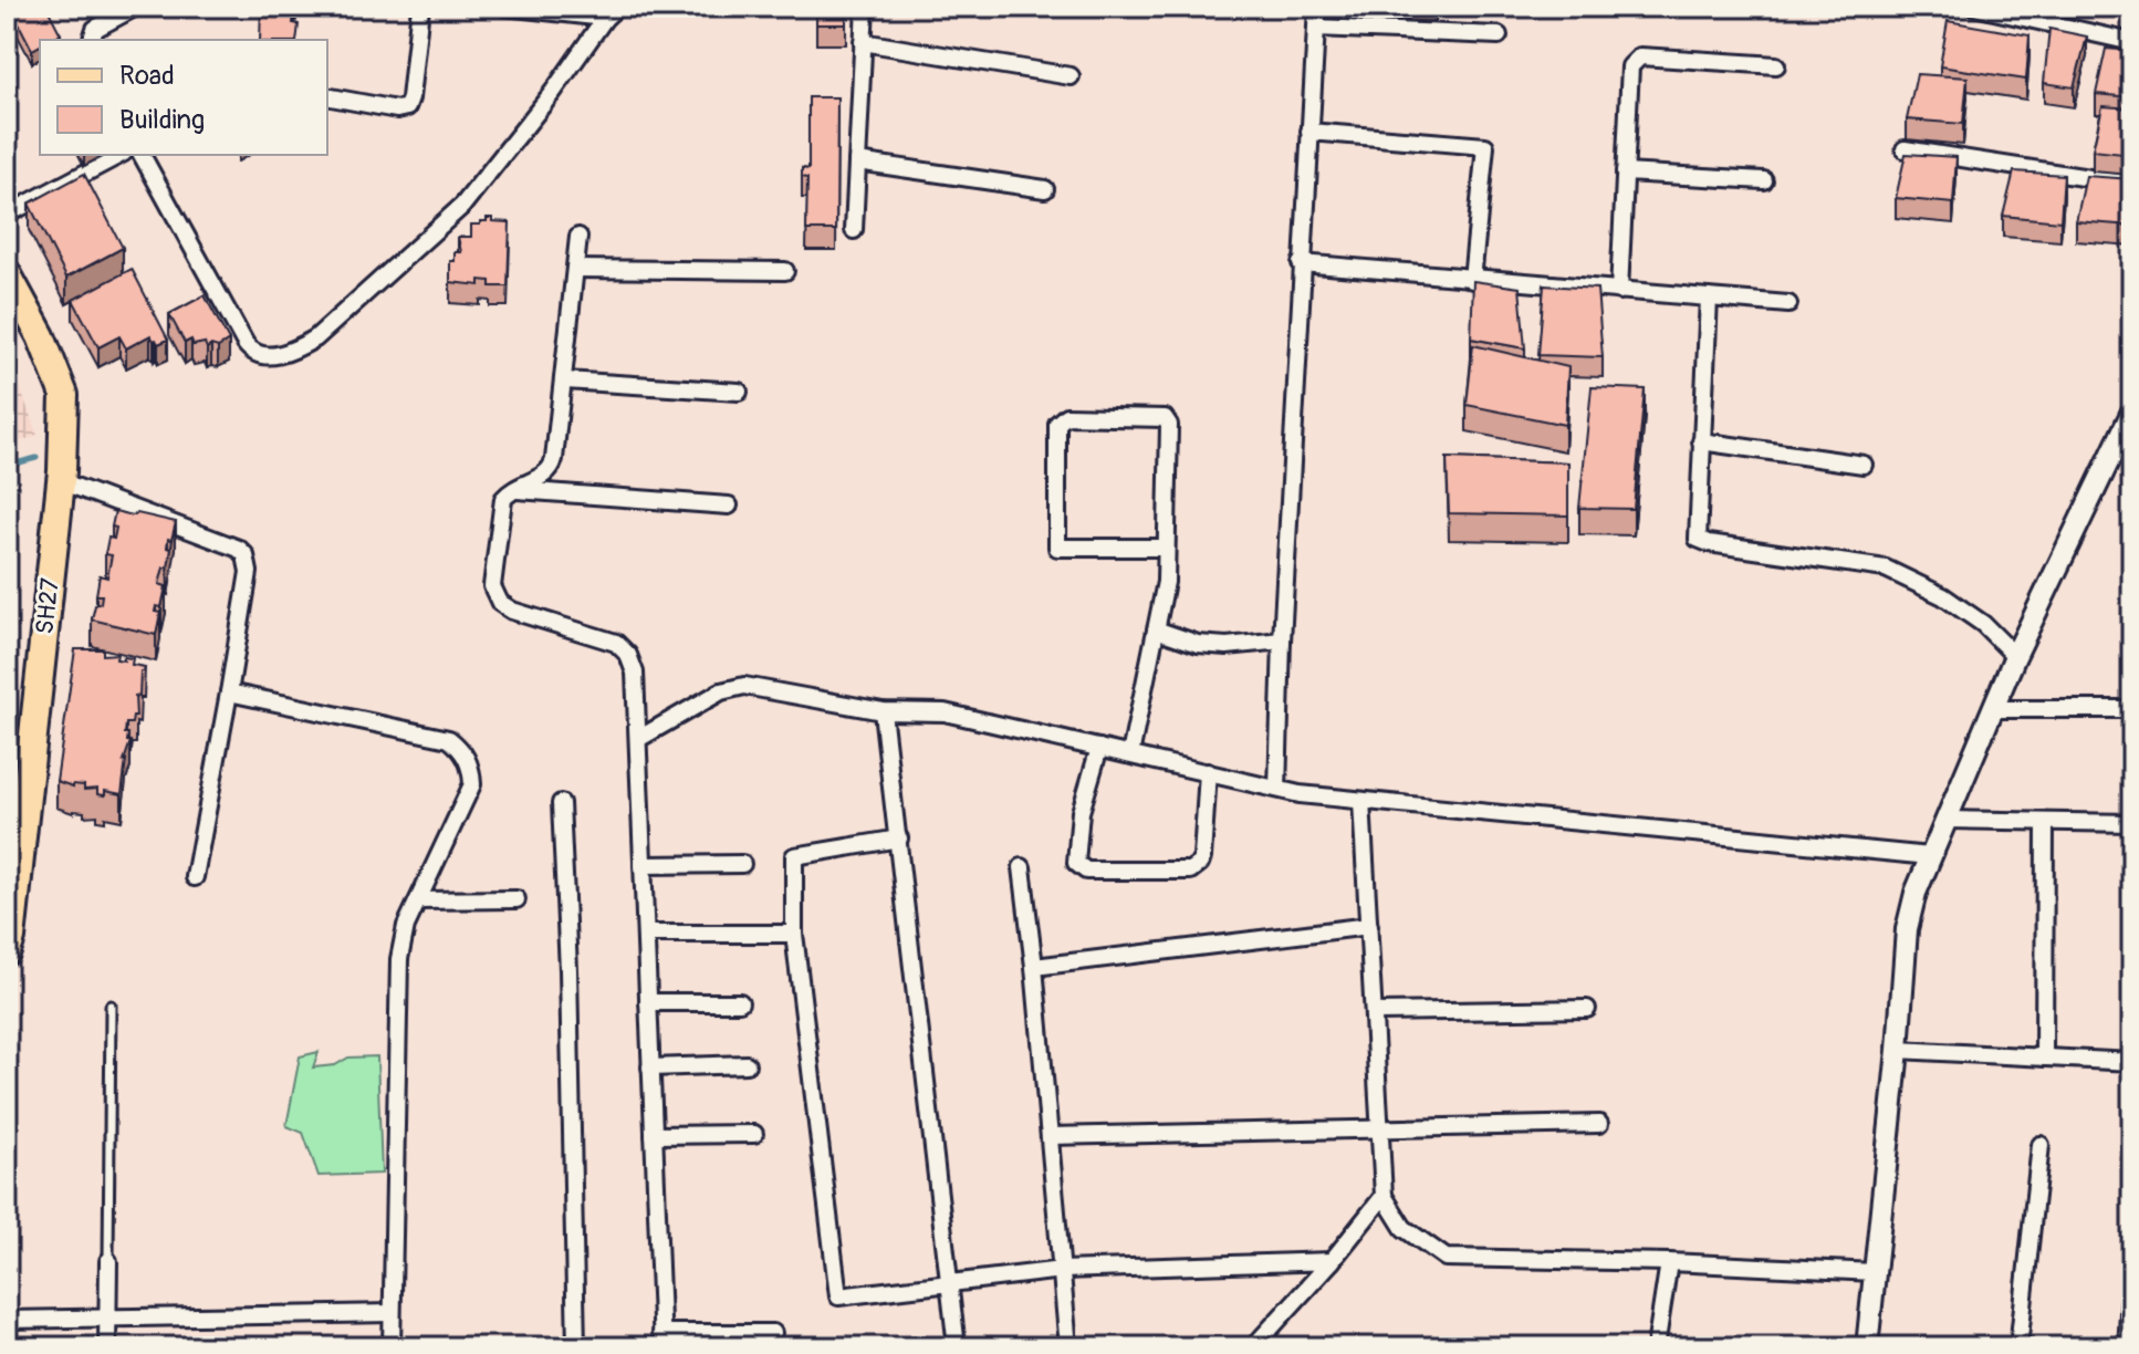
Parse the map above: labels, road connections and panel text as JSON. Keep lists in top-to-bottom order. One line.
{"streets":{"main road":["SH27"]},"legend":["Road","Building"]}
